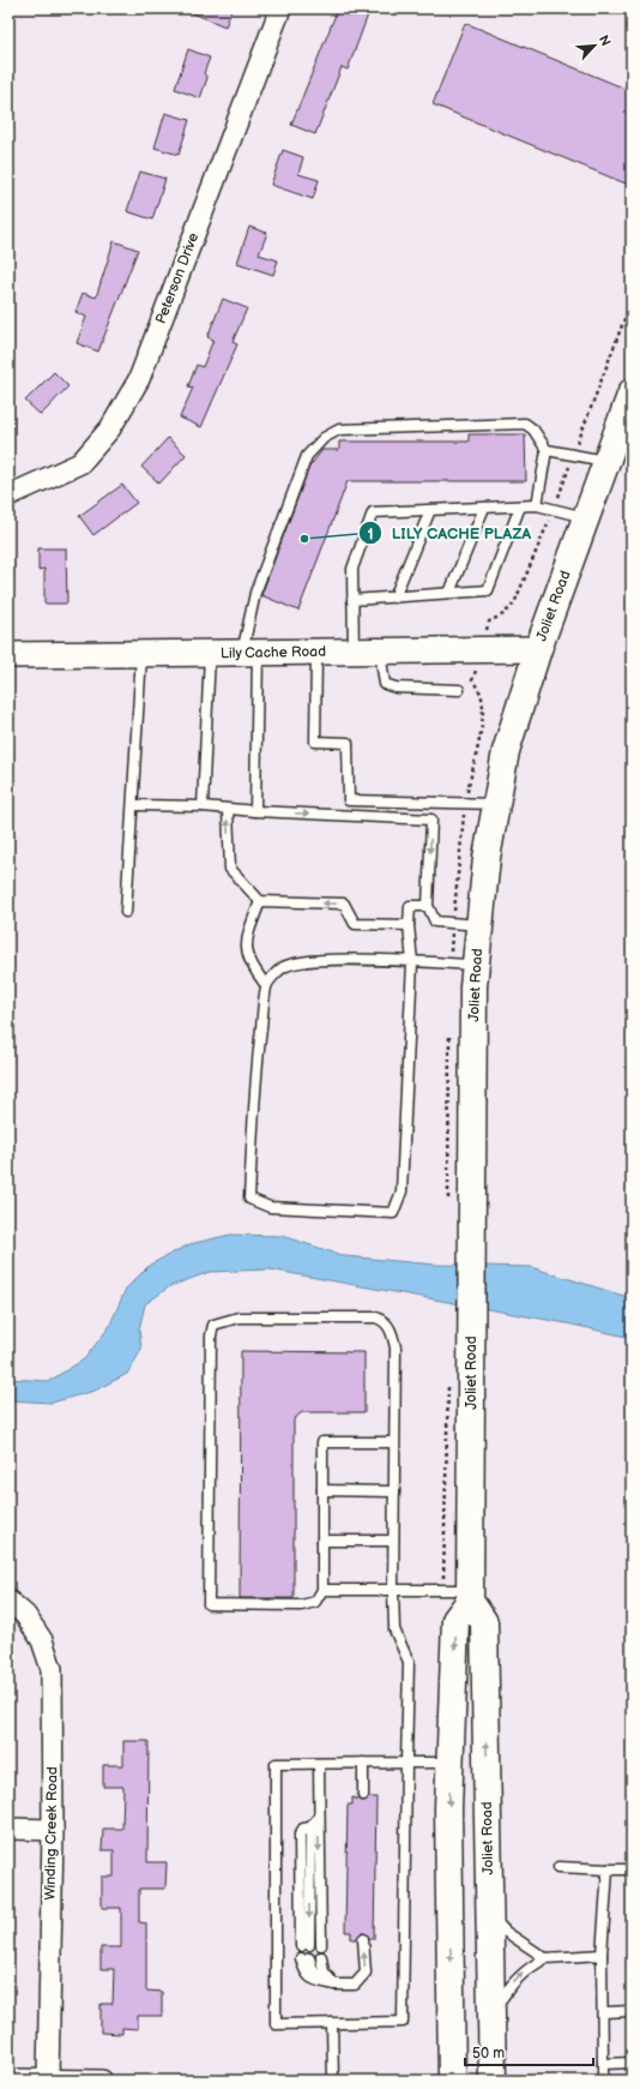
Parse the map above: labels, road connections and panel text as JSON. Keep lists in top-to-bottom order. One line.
{"streets":{"main road":["Joliet Road"],"street":["Peterson Drive","Lily Cache Road","Winding Creek Road"]},"crossings":[["Joliet Road","Lily Cache Road"]],"places":["LILY CACHE PLAZA"],"scale_bar":"50 m","north":"top right"}
